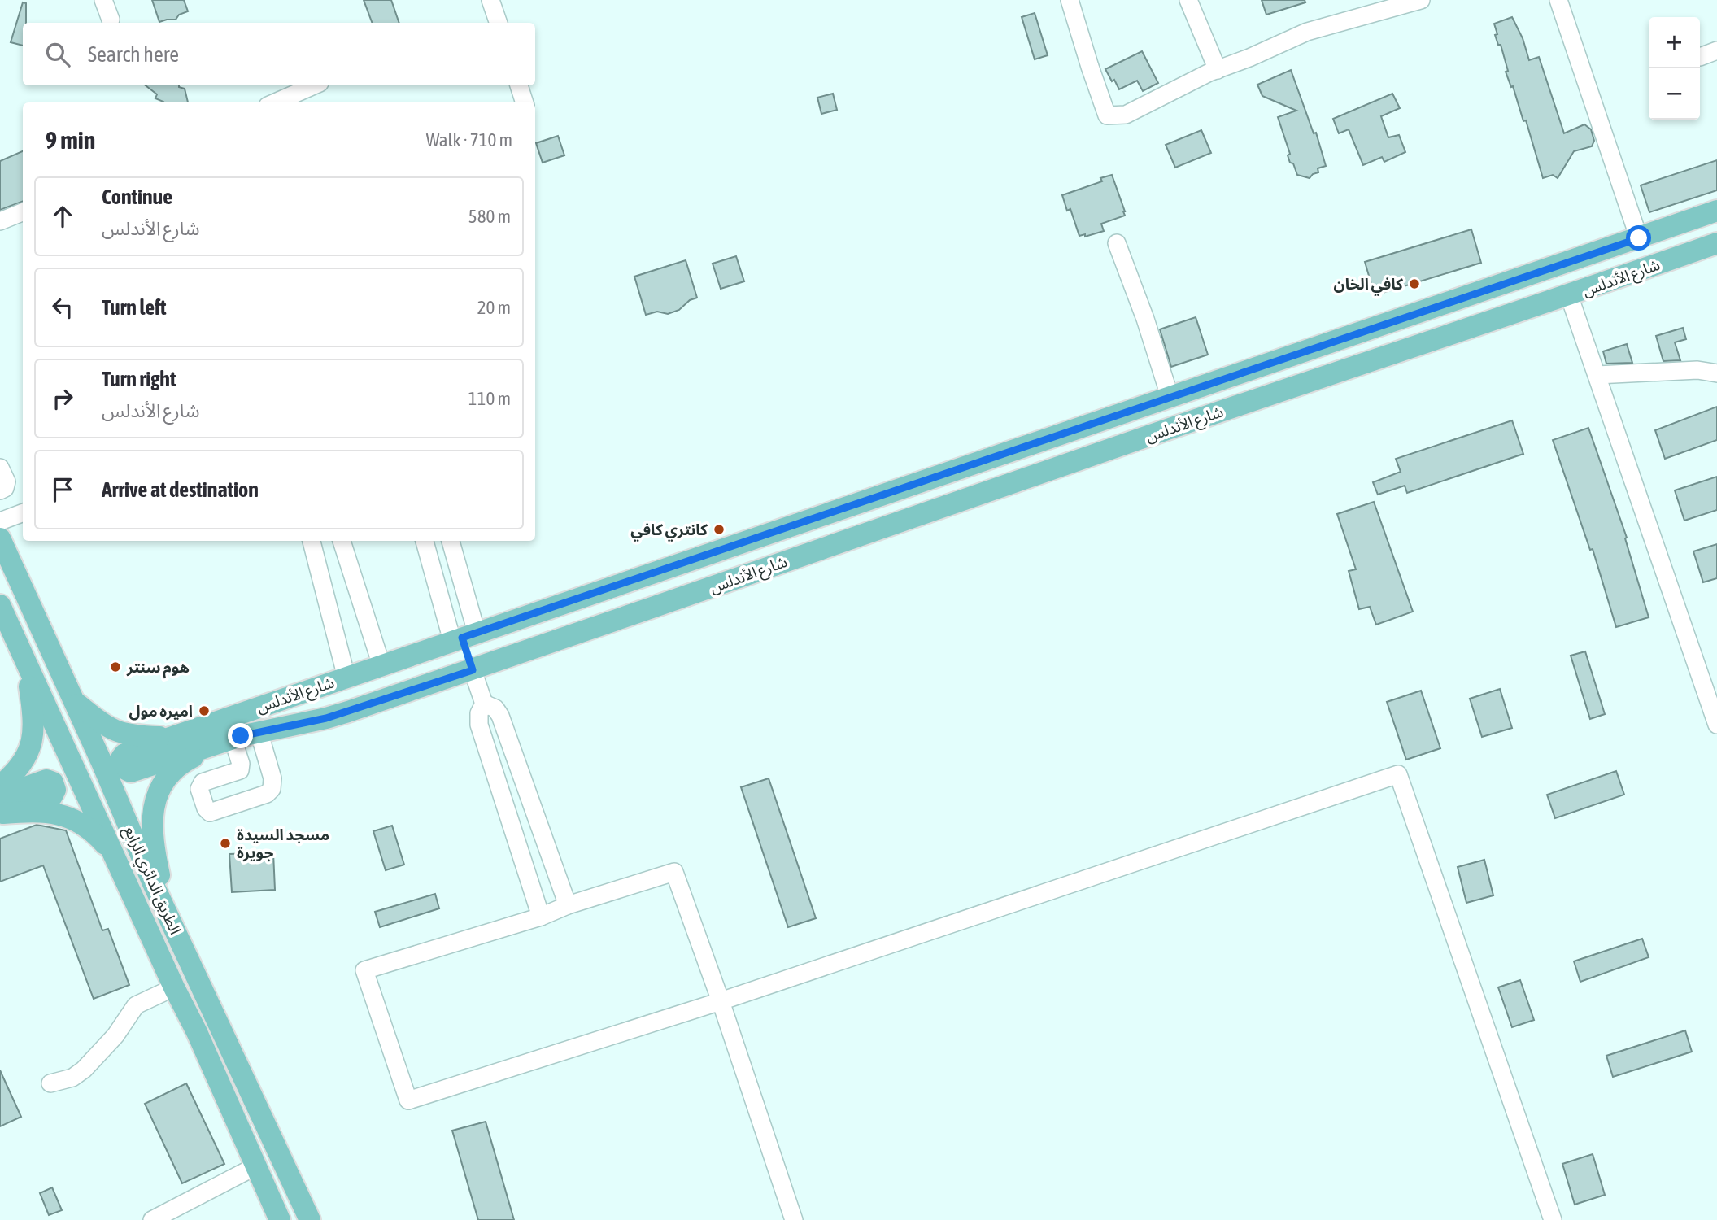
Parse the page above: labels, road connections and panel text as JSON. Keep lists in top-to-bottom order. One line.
{"streets":{"main road":["شارع الأندلس","الطريق الدائري الرابع"]},"places":["كافي الخان","كانتري كافي","هوم سنتر","اميره مول","مسجد السيدة جويرة"],"page":{"map_buttons":["+","−"],"search":"Search here","heading":["9 min","Walk · 710 m"],"list":[["Continue","شارع الأندلس","580 m"],["Turn left","20 m"],["Turn right","شارع الأندلس","110 m"],"Arrive at destination"]}}
